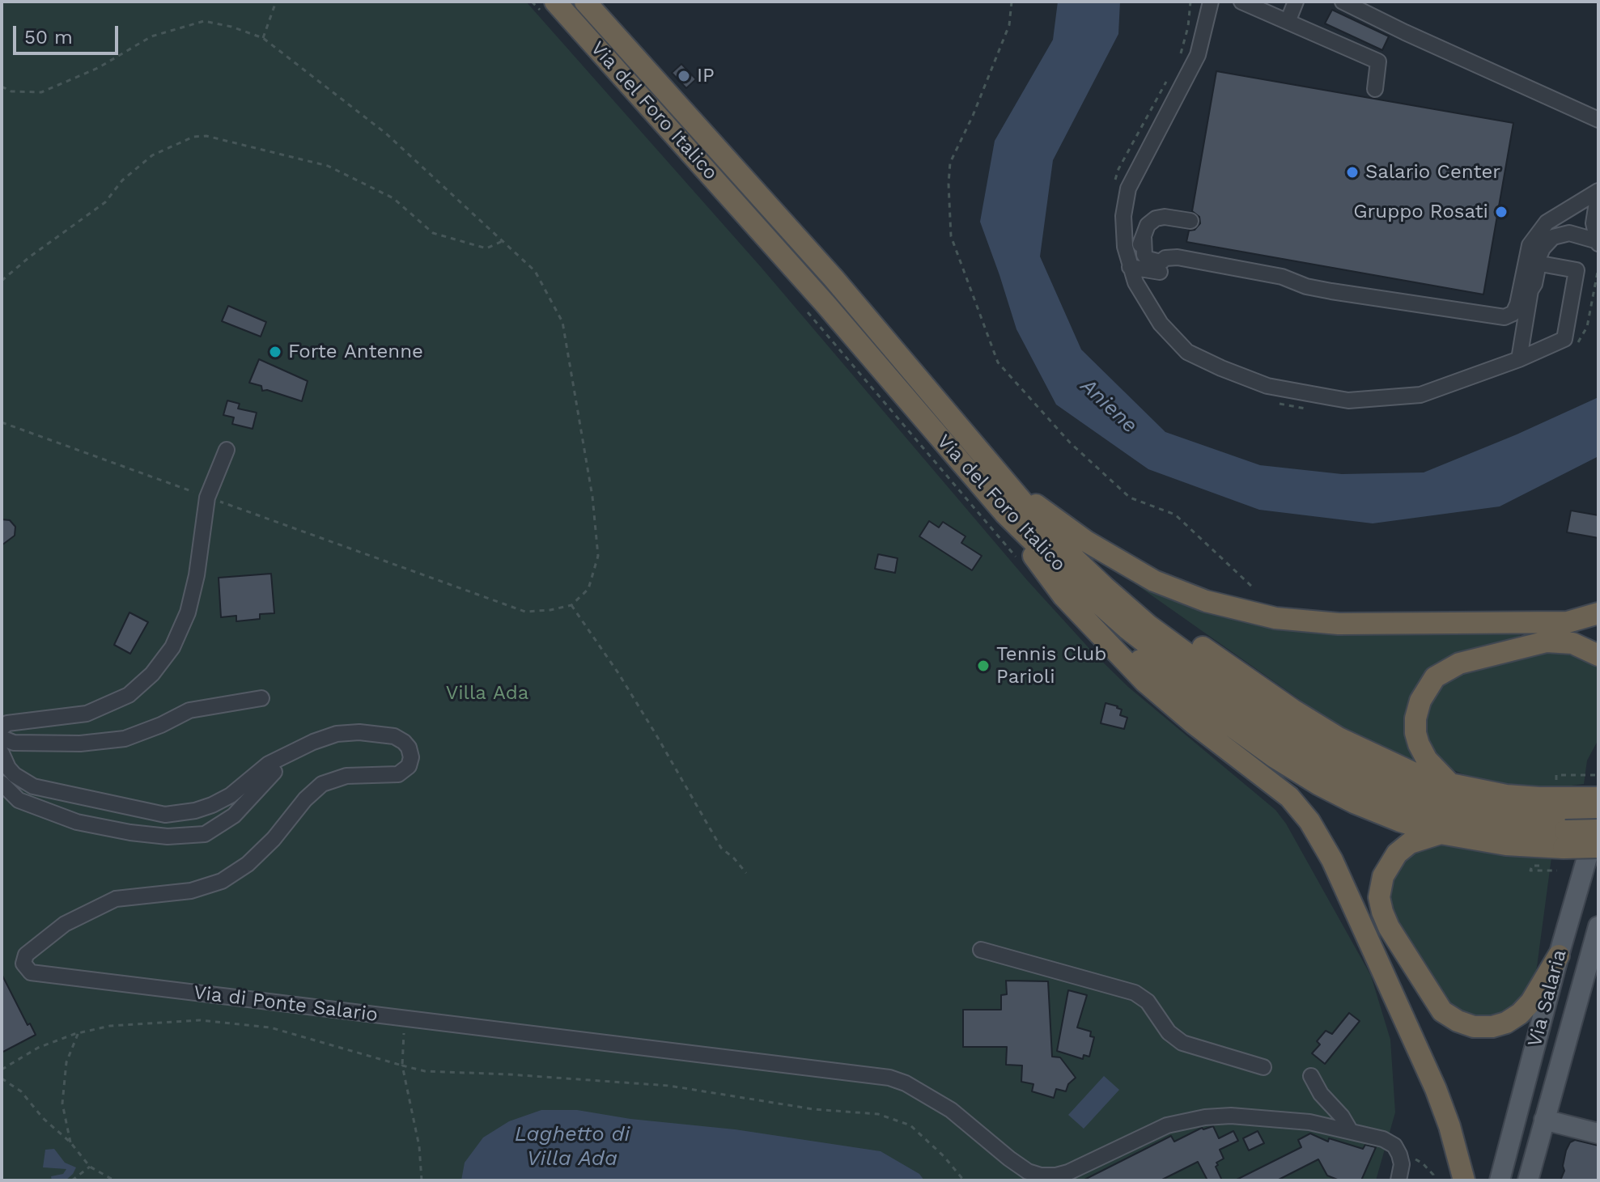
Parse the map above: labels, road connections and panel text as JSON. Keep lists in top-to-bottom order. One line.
{"streets":{"highway":["Via del Foro Italico"],"main road":["Via Salaria"],"street":["Via di Ponte Salario"]},"water":["Aniene","Laghetto di Villa Ada"],"parks":["Villa Ada"],"places":["IP","Salario Center","Gruppo Rosati","Forte Antenne","Tennis Club Parioli"],"scale_bar":"50 m"}
